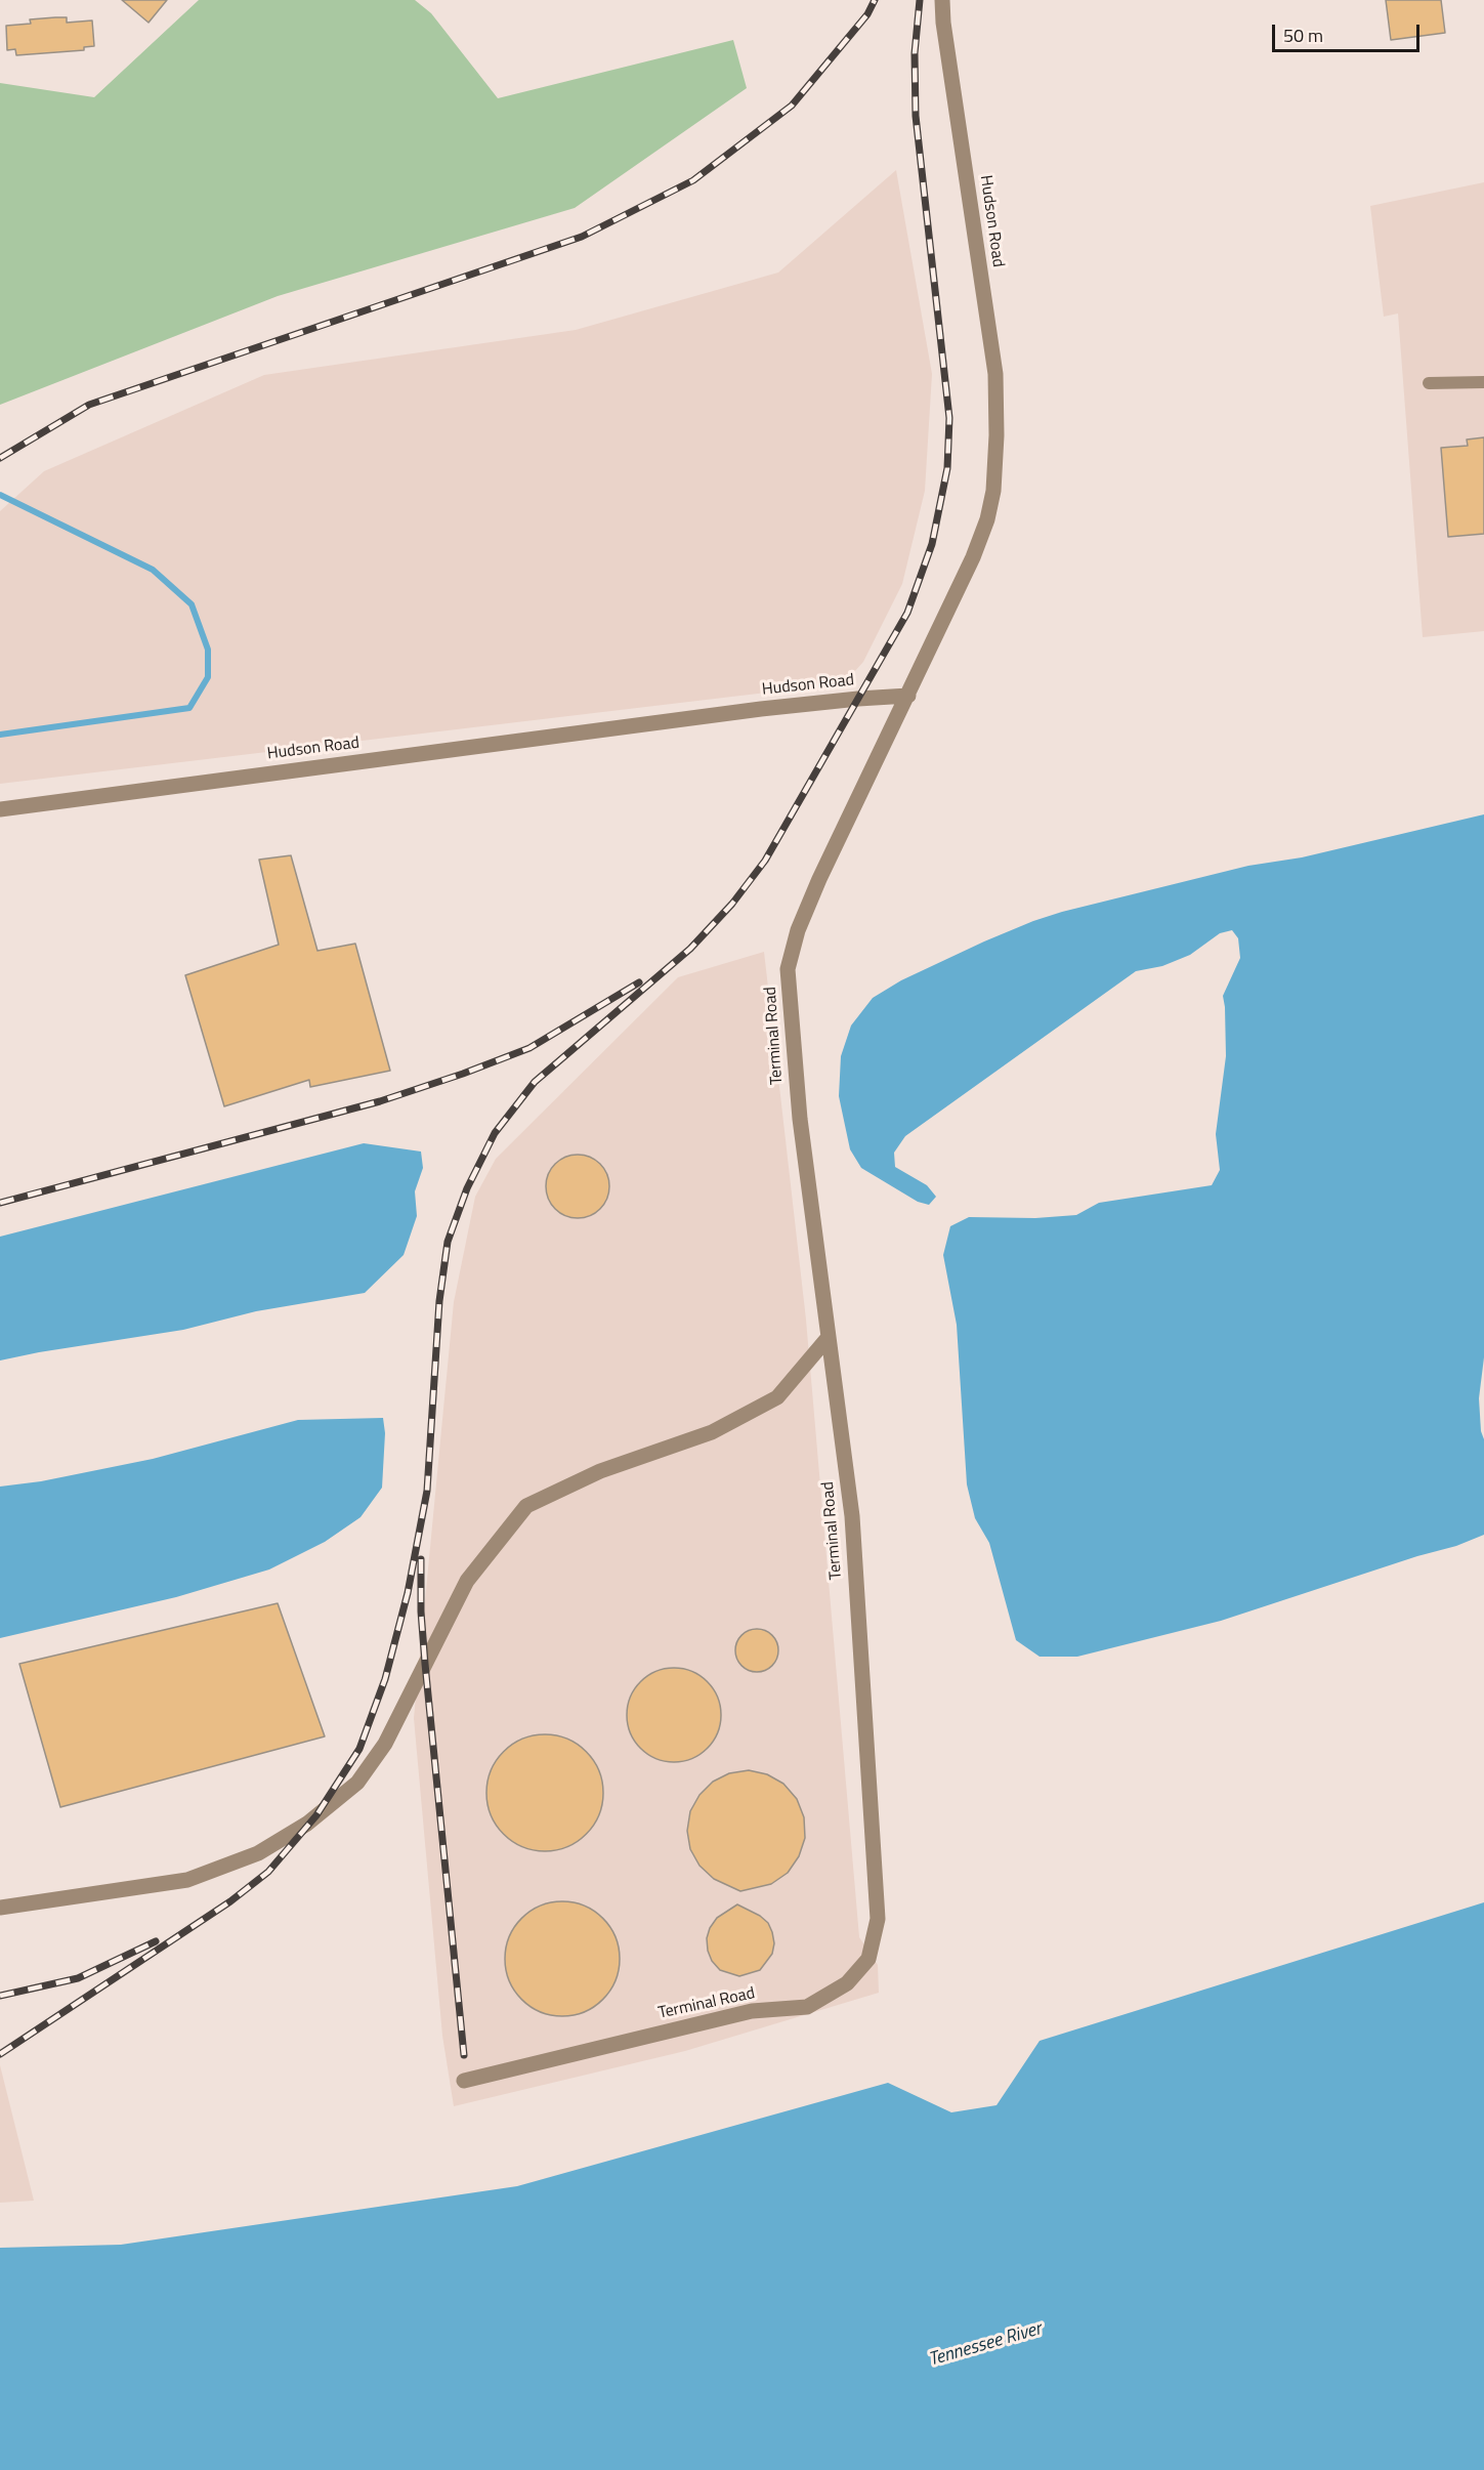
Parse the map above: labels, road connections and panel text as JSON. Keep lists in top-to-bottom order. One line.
{"streets":{"street":["Hudson Road","Terminal Road"]},"crossings":[["Hudson Road","Terminal Road"]],"water":["Tennessee River"],"scale_bar":"50 m"}
